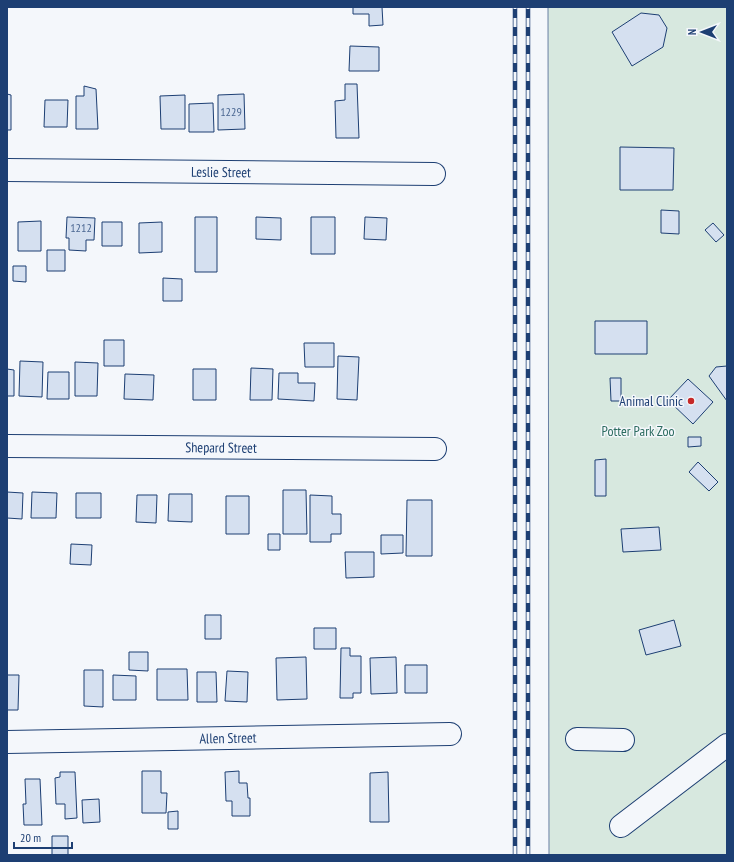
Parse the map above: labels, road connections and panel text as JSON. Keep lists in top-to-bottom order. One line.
{"streets":{"street":["Leslie Street","Shepard Street","Allen Street"]},"parks":["Potter Park Zoo"],"places":["Animal Clinic"],"house_numbers":["1229","1212"],"scale_bar":"20 m","north":"left"}
